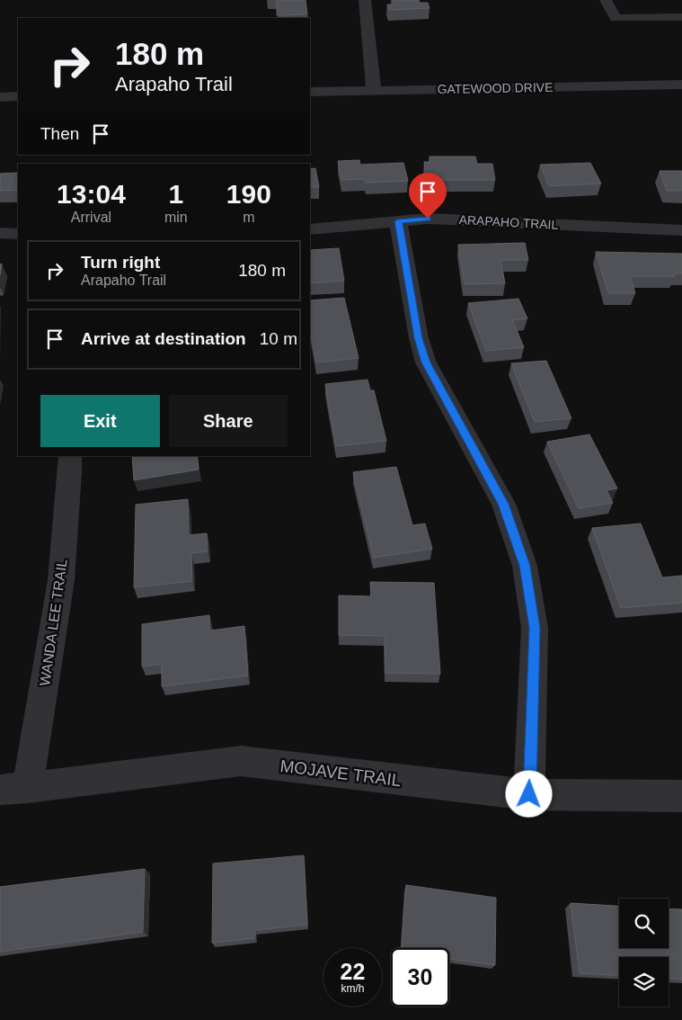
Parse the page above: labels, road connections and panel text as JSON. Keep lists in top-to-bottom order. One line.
{"streets":{"street":["GATEWOOD DRIVE","ARAPAHO TRAIL","WANDA LEE TRAIL","MOJAVE TRAIL"]},"crossings":[["WANDA LEE TRAIL","MOJAVE TRAIL"]],"page":{"turn":["180 m","Arapaho Trail"],"then":"Then","eta":["13:04","Arrival","1","min","190","m"],"list":[{"name":"Turn right","note":"Arapaho Trail","value":"180 m"},{"name":"Arrive at destination","value":"10 m"}],"buttons":["Exit","Share"],"speed":"22 km/h","limit":"30"}}
